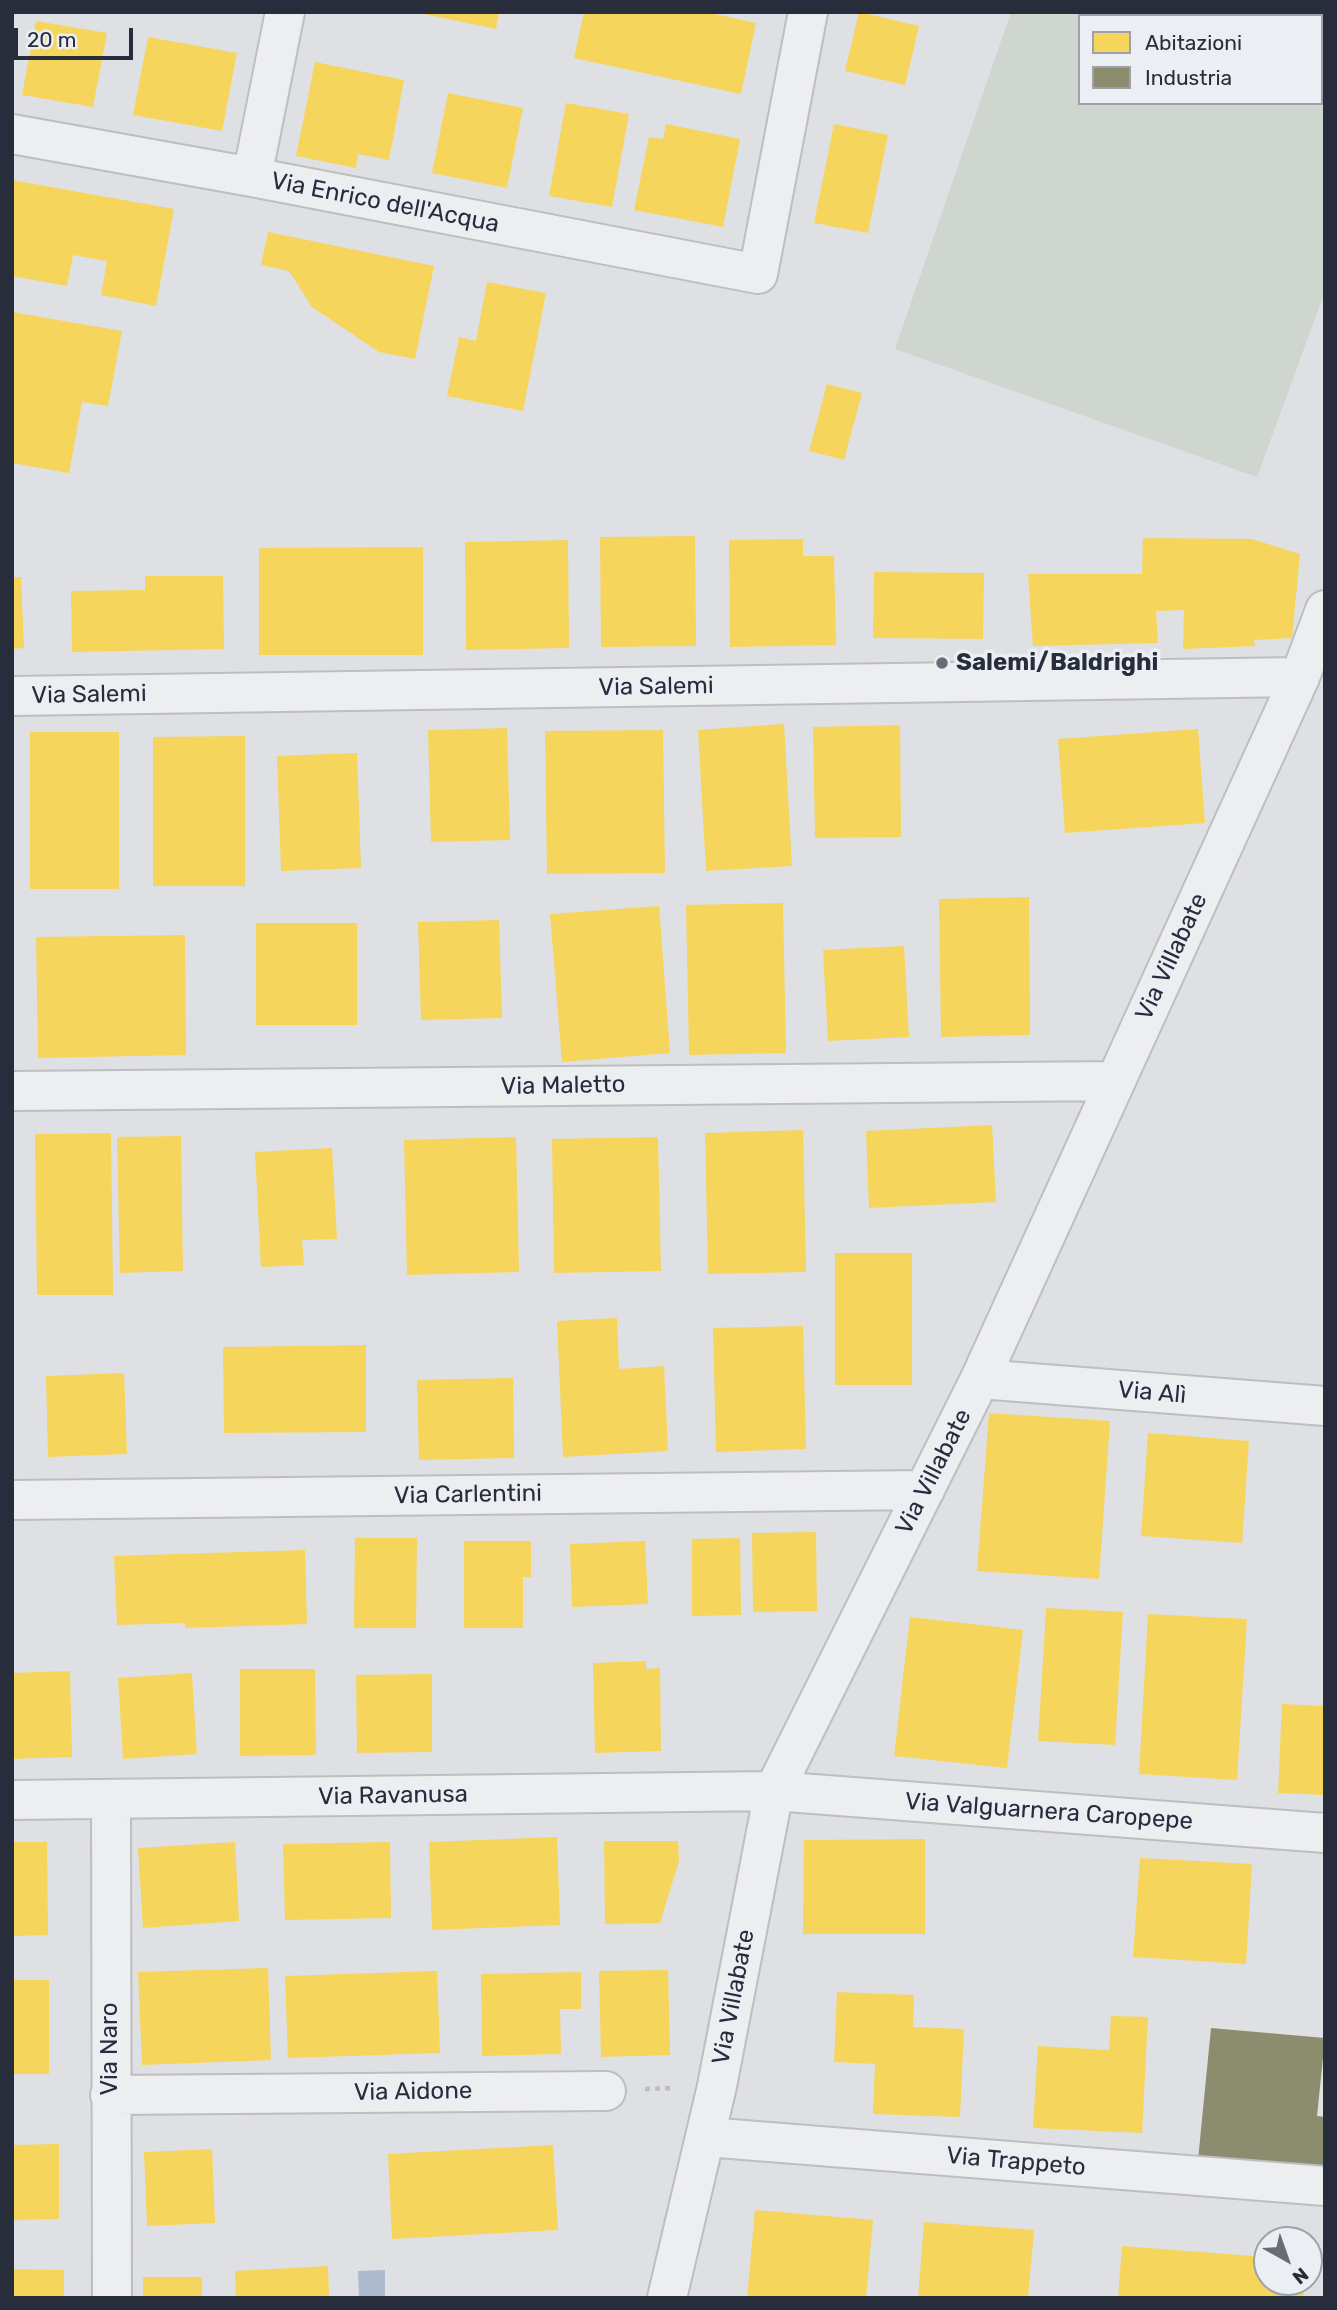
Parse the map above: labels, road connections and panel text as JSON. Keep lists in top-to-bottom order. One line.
{"streets":{"street":["Via Enrico dell'Acqua","Via Salemi","Via Villabate","Via Maletto","Via Alì","Via Carlentini","Via Ravanusa","Via Valguarnera Caropepe","Via Naro","Via Aidone","Via Trappeto"]},"crossings":[["Via Salemi","Via Villabate"],["Via Villabate","Via Maletto"],["Via Villabate","Via Alì"],["Via Villabate","Via Carlentini"],["Via Villabate","Via Ravanusa"],["Via Villabate","Via Valguarnera Caropepe"],["Via Villabate","Via Trappeto"],["Via Ravanusa","Via Valguarnera Caropepe"],["Via Ravanusa","Via Naro"],["Via Naro","Via Aidone"]],"places":["Salemi/Baldrighi"],"legend":["Abitazioni","Industria"],"scale_bar":"20 m","north":"bottom right"}
